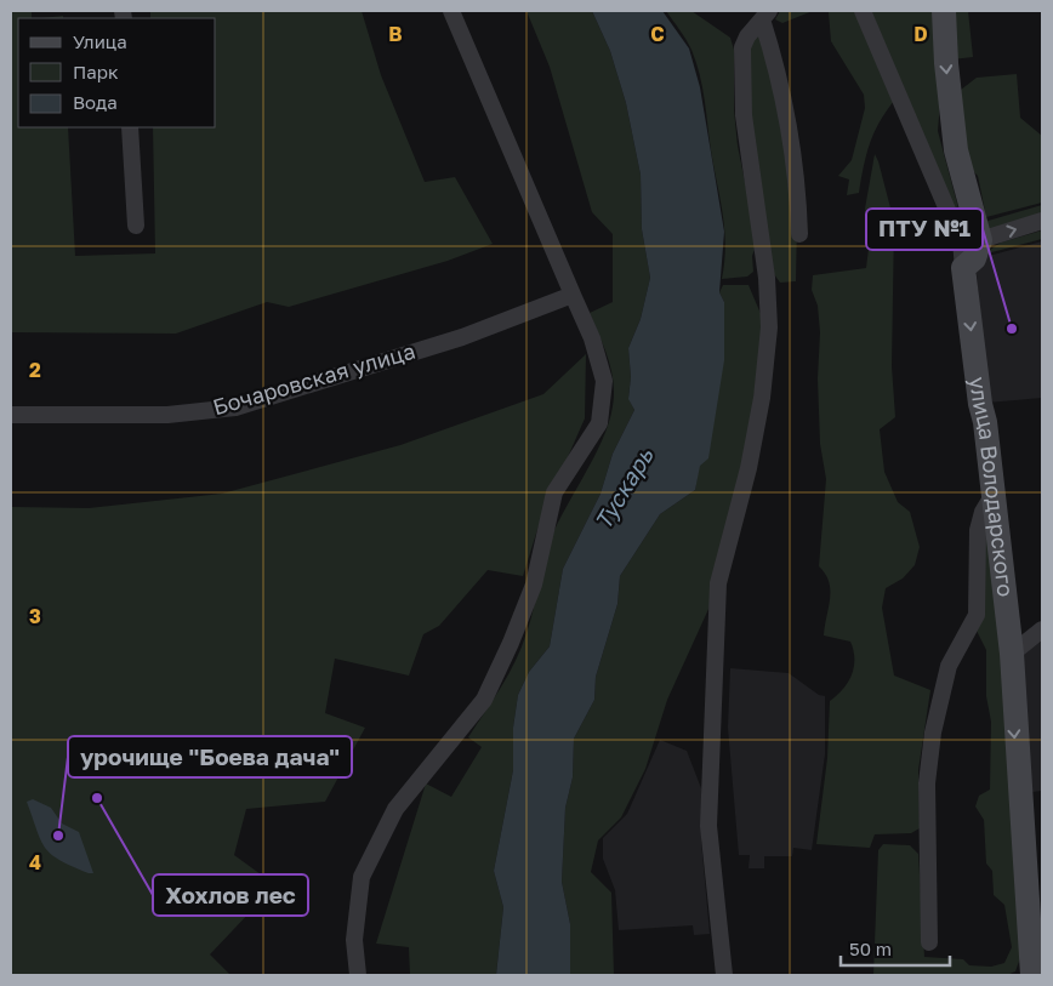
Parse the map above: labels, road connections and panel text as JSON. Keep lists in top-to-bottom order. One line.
{"streets":{"street":["Бочаровская улица","улица Володарского"]},"water":["Тускарь"],"places":["ПТУ №1","Хохлов лес","урочище \"Боева дача\""],"legend":["Улица","Парк","Вода"],"scale_bar":"50 m","grid":{"columns":["B","C","D"],"rows":["2","3","4"]}}
